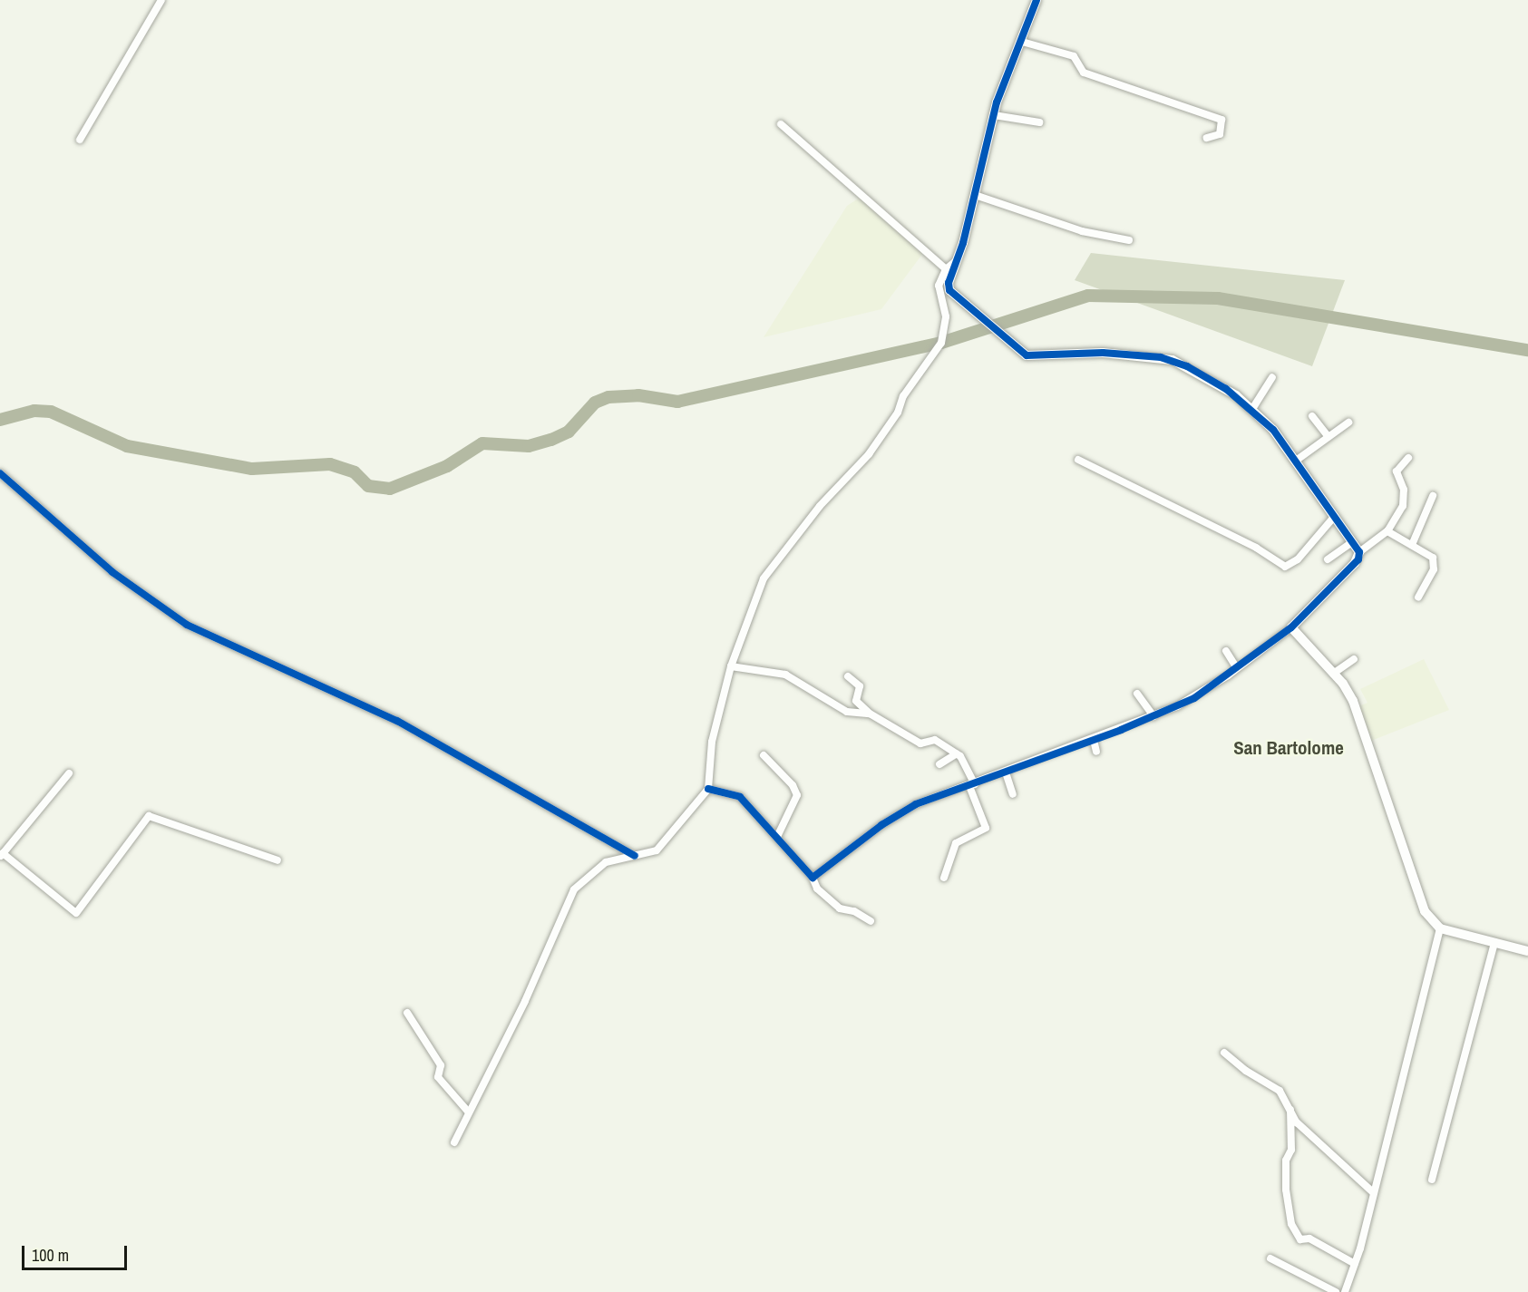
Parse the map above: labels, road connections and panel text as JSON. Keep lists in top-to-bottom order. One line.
{"districts":["San Bartolome"],"scale_bar":"100 m"}
